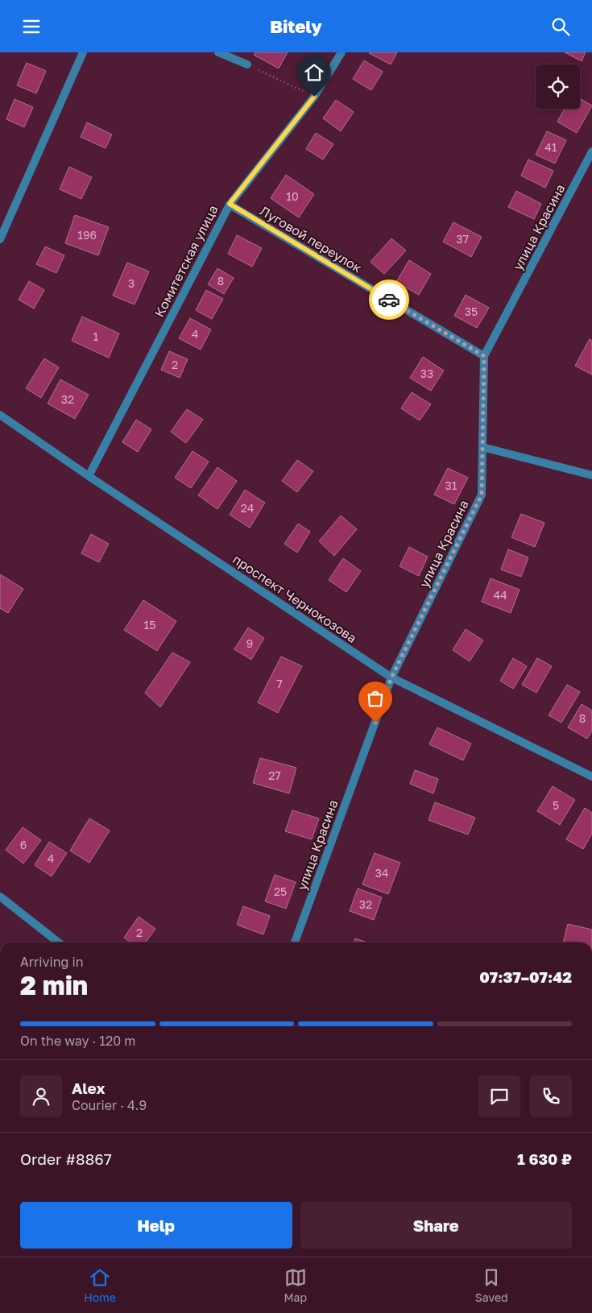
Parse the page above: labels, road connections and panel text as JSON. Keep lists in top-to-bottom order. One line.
{"streets":{"street":["улица Красина","Луговой переулок","Комитетская улица","проспект Чернокозова"]},"crossings":[["улица Красина","Луговой переулок"],["улица Красина","проспект Чернокозова"],["Луговой переулок","Комитетская улица"],["Комитетская улица","проспект Чернокозова"]],"house_numbers":["41","10","196","37","8","3","35","4","1","2","33","32","31","24","44","15","9","7","8","27","5","6","4","34","25","32","2"],"page":{"header":"Bitely","heading":["2 min","Arriving in","07:37–07:42"],"panel":["Alex","Courier · 4.9","Order #8867","1 630 ₽"],"bar":"On the way · 120 m","buttons":["Help","Share"],"tabs":["Home","Map","Saved"]}}
